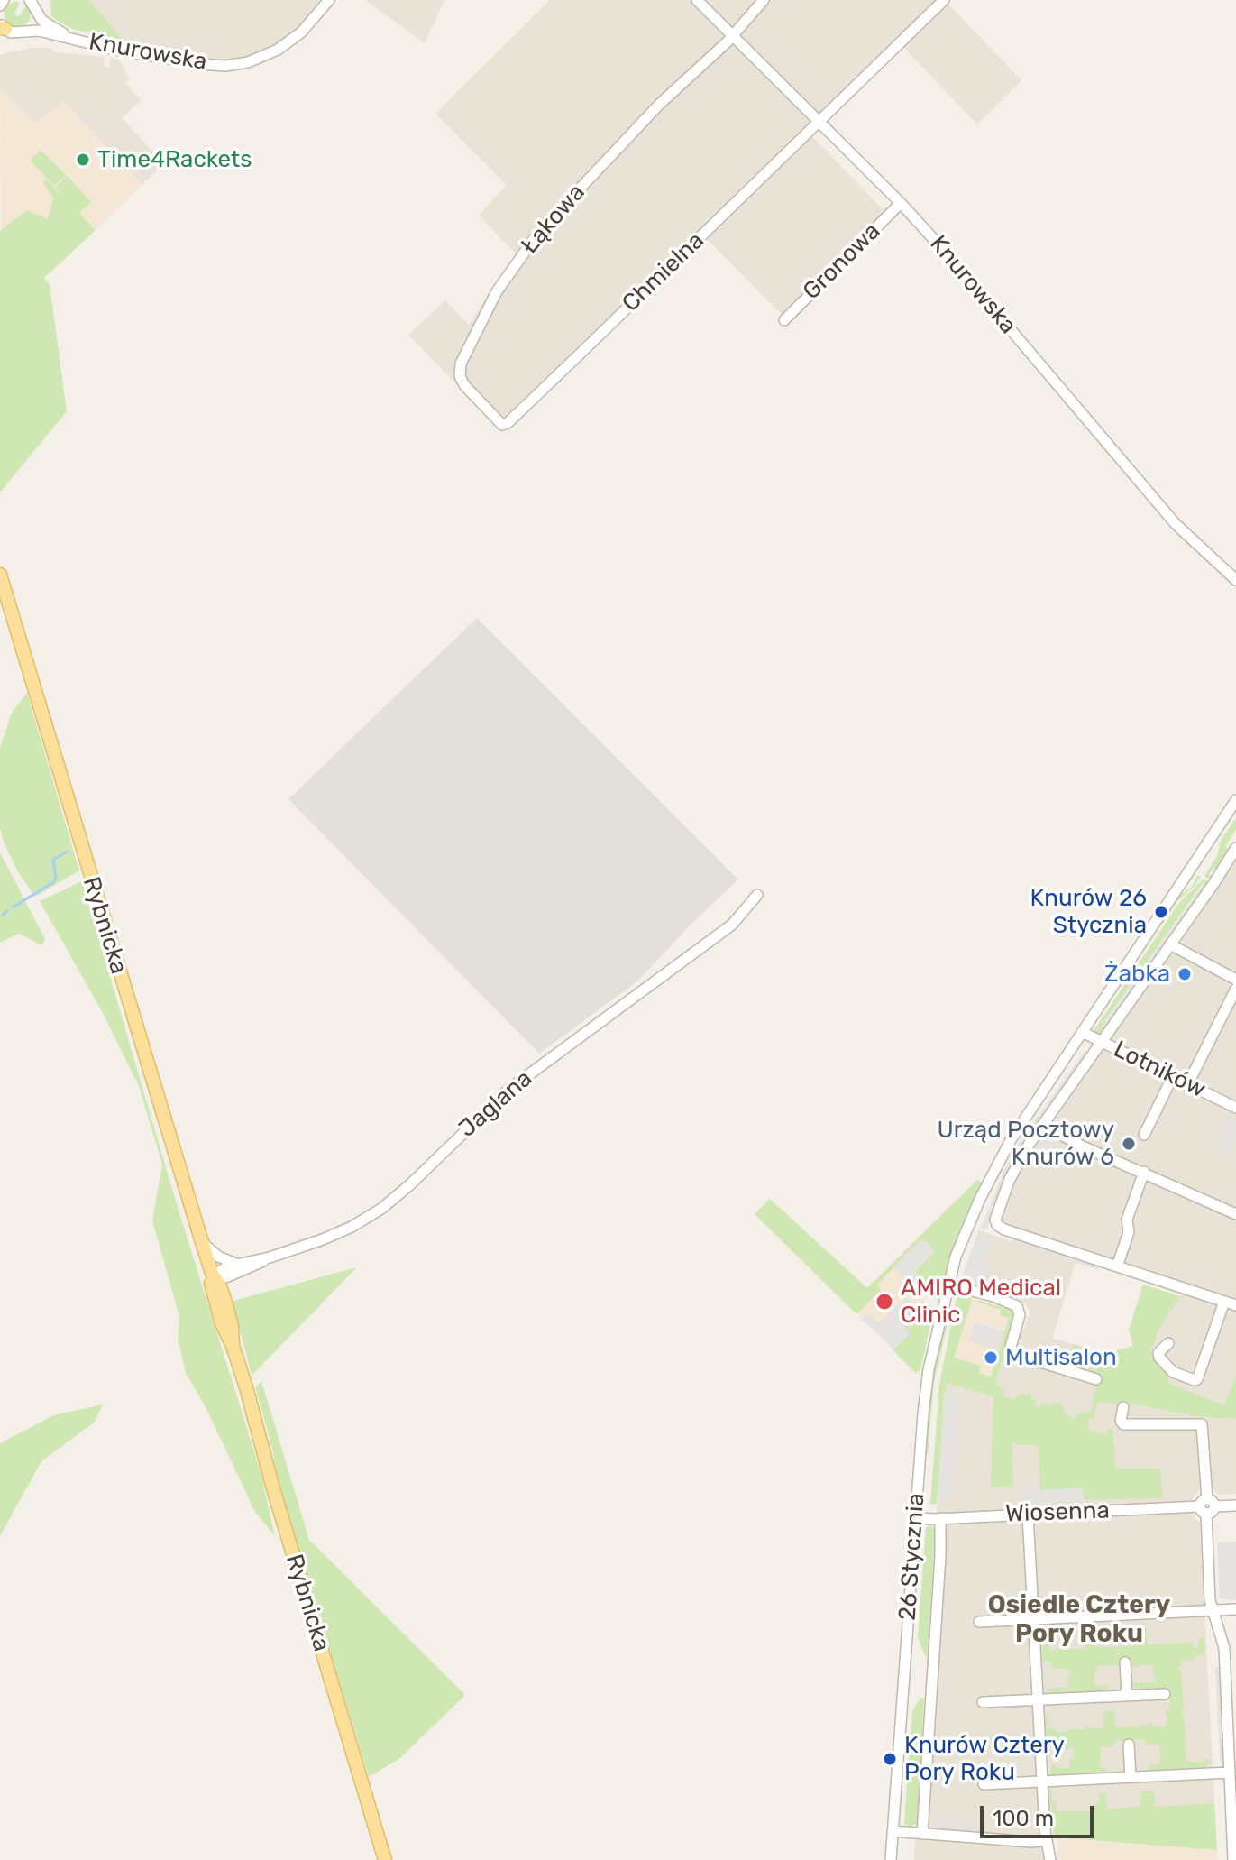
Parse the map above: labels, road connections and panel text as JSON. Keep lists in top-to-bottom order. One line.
{"streets":{"main road":["Rybnicka"],"street":["Knurowska","Łąkowa","Gronowa","Chmielna","Lotników","Jaglana","Wiosenna","26 Stycznia"]},"crossings":[["Knurowska","Łąkowa"],["Knurowska","Gronowa"],["Knurowska","Chmielna"],["Łąkowa","Chmielna"],["Rybnicka","Jaglana"],["Lotników","26 Stycznia"],["Wiosenna","26 Stycznia"]],"districts":["Osiedle Cztery Pory Roku"],"places":["Time4Rackets","Knurów 26 Stycznia","Żabka","Urząd Pocztowy Knurów 6","AMIRO Medical Clinic","Multisalon","Knurów Cztery Pory Roku"],"scale_bar":"100 m"}
